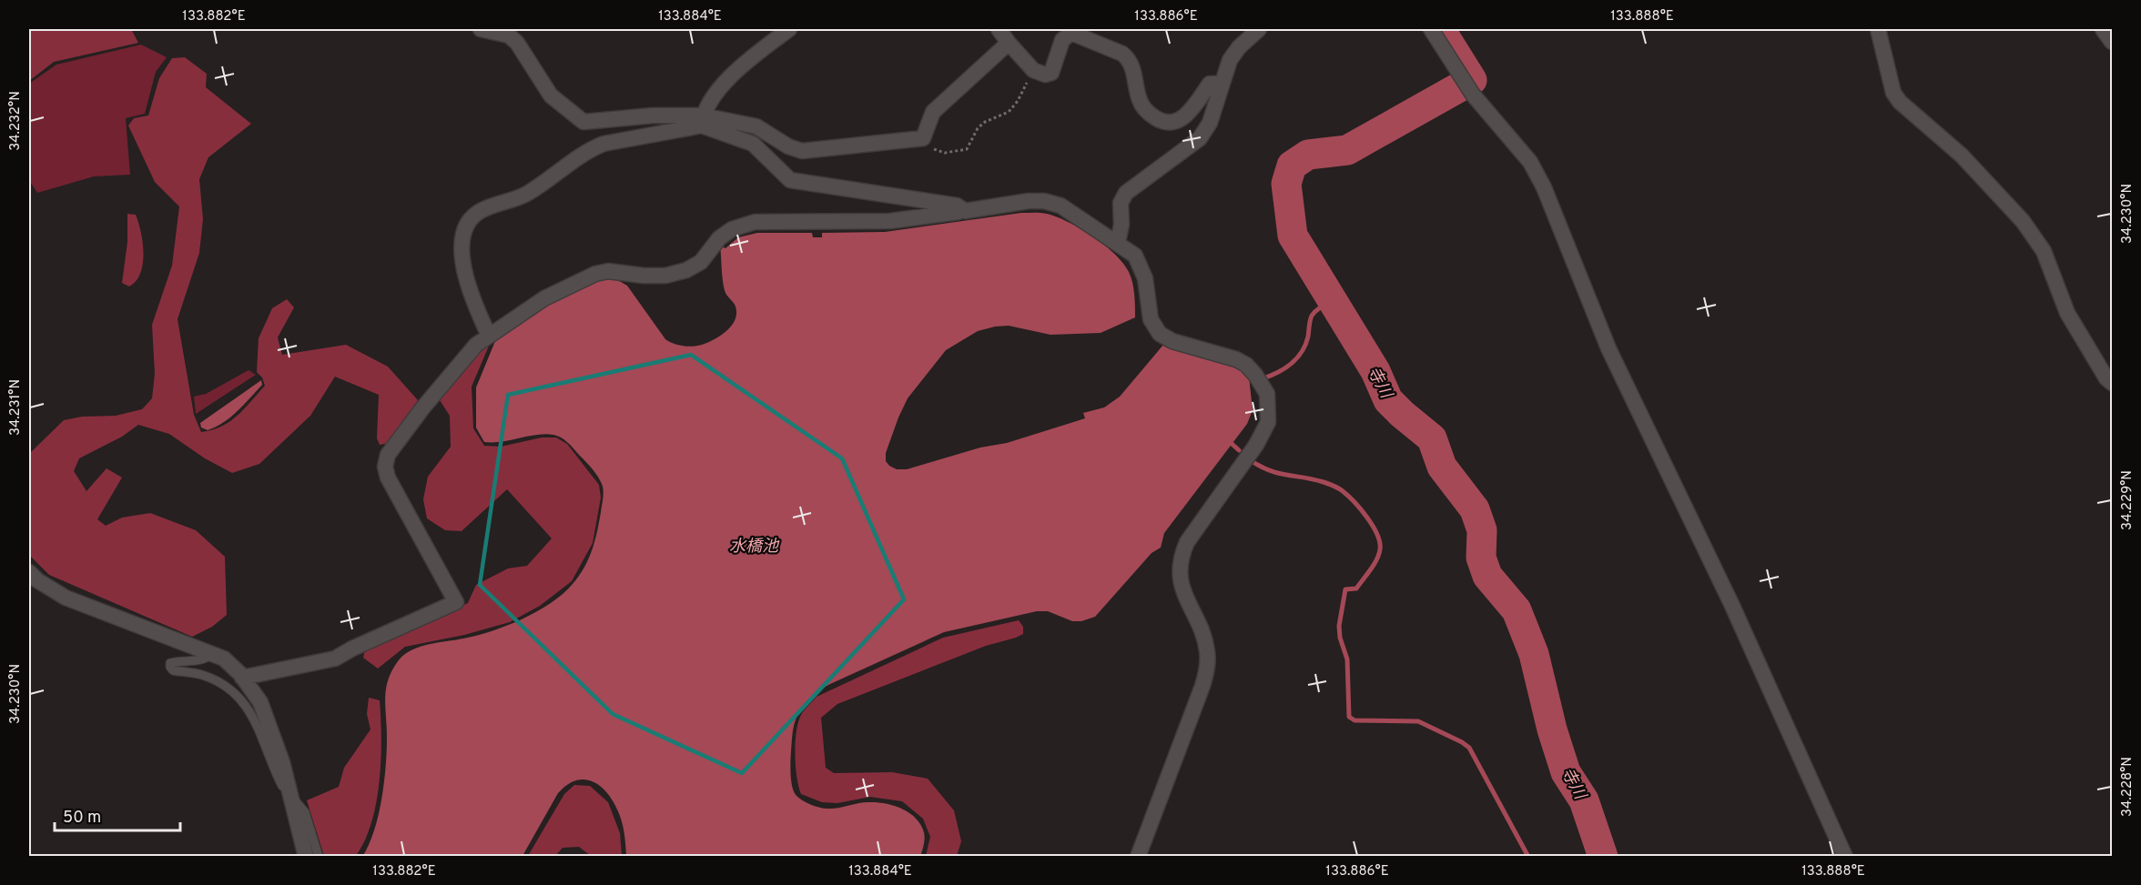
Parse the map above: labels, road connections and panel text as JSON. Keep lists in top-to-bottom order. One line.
{"water":["寺川","水橋池"],"scale_bar":"50 m","coordinates":["133.882°E","133.884°E","133.886°E","133.888°E","34.232°N","34.230°N","34.231°N","34.229°N","34.228°N"]}
